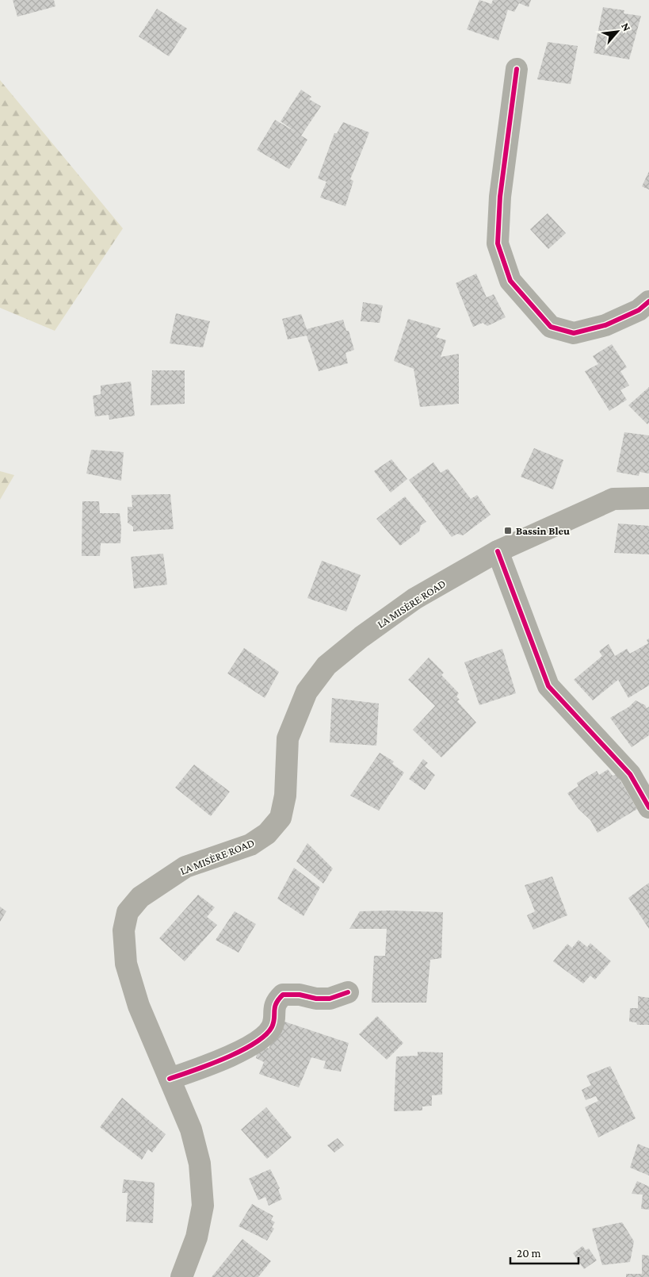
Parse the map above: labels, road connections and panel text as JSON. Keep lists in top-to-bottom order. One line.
{"streets":{"main road":["LA MISÈRE ROAD"]},"places":{"transit":["Bassin Bleu"]},"scale_bar":"20 m","north":"top right"}
